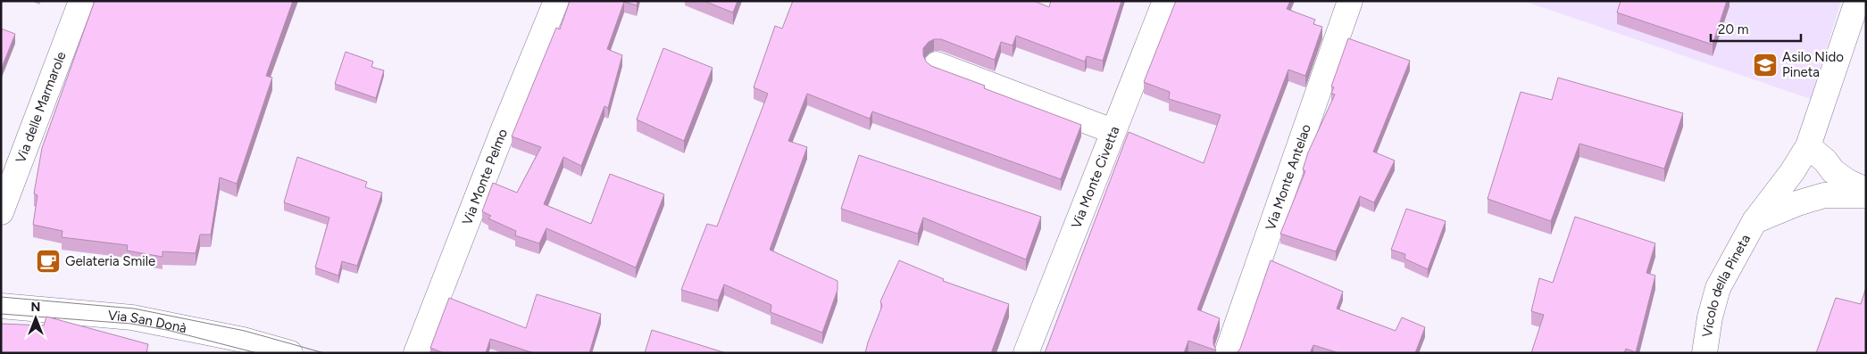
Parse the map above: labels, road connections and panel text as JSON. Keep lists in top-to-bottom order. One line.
{"streets":{"street":["Via delle Marmarole","Via Monte Pelmo","Via Monte Civetta","Via Monte Antelao","Vicolo della Pineta","Via San Donà"]},"places":{"school or university":["Asilo Nido Pineta"],"cafe":["Gelateria Smile"]},"scale_bar":"20 m","north":"top"}
